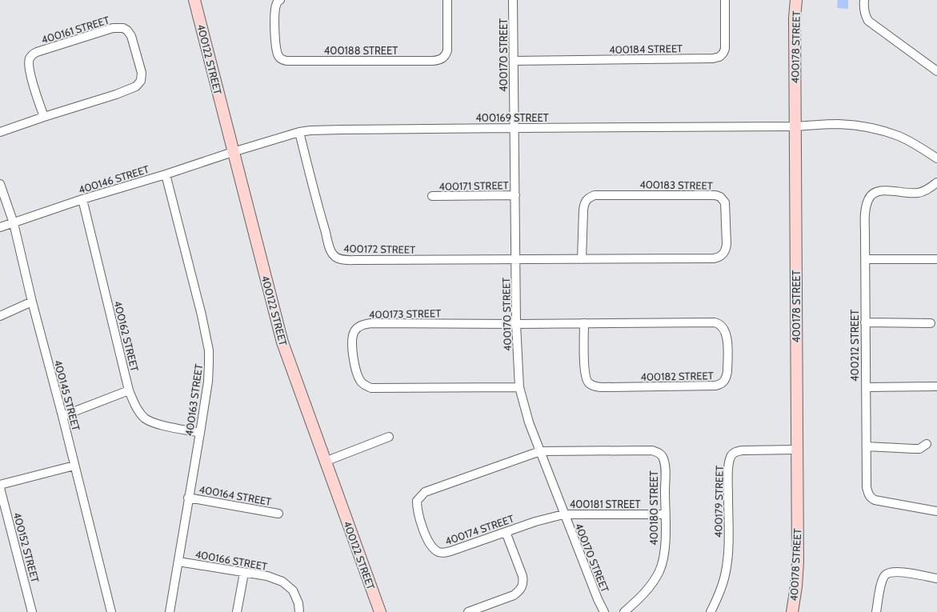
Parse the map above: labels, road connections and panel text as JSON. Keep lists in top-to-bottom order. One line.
{"streets":{"street":["400161 STREET","400178 STREET","400184 STREET","400188 STREET","400170 STREET","400122 STREET","400169 STREET","400146 STREET","400183 STREET","400171 STREET","400172 STREET","400173 STREET","400162 STREET","400212 STREET","400182 STREET","400145 STREET","400163 STREET","400164 STREET","400179 STREET","400181 STREET","400180 STREET","400174 STREET","400152 STREET","400166 STREET"]},"crossings":[["400178 STREET","400169 STREET"],["400178 STREET","400179 STREET"],["400184 STREET","400170 STREET"],["400170 STREET","400169 STREET"],["400170 STREET","400183 STREET"],["400170 STREET","400171 STREET"],["400170 STREET","400172 STREET"],["400170 STREET","400173 STREET"],["400170 STREET","400182 STREET"],["400170 STREET","400181 STREET"],["400170 STREET","400180 STREET"],["400170 STREET","400174 STREET"],["400122 STREET","400169 STREET"],["400122 STREET","400146 STREET"],["400169 STREET","400146 STREET"],["400169 STREET","400172 STREET"],["400146 STREET","400162 STREET"],["400146 STREET","400145 STREET"],["400146 STREET","400163 STREET"],["400183 STREET","400172 STREET"],["400173 STREET","400182 STREET"],["400162 STREET","400163 STREET"],["400163 STREET","400164 STREET"],["400163 STREET","400166 STREET"],["400181 STREET","400180 STREET"],["400181 STREET","400174 STREET"],["400180 STREET","400174 STREET"]]}
